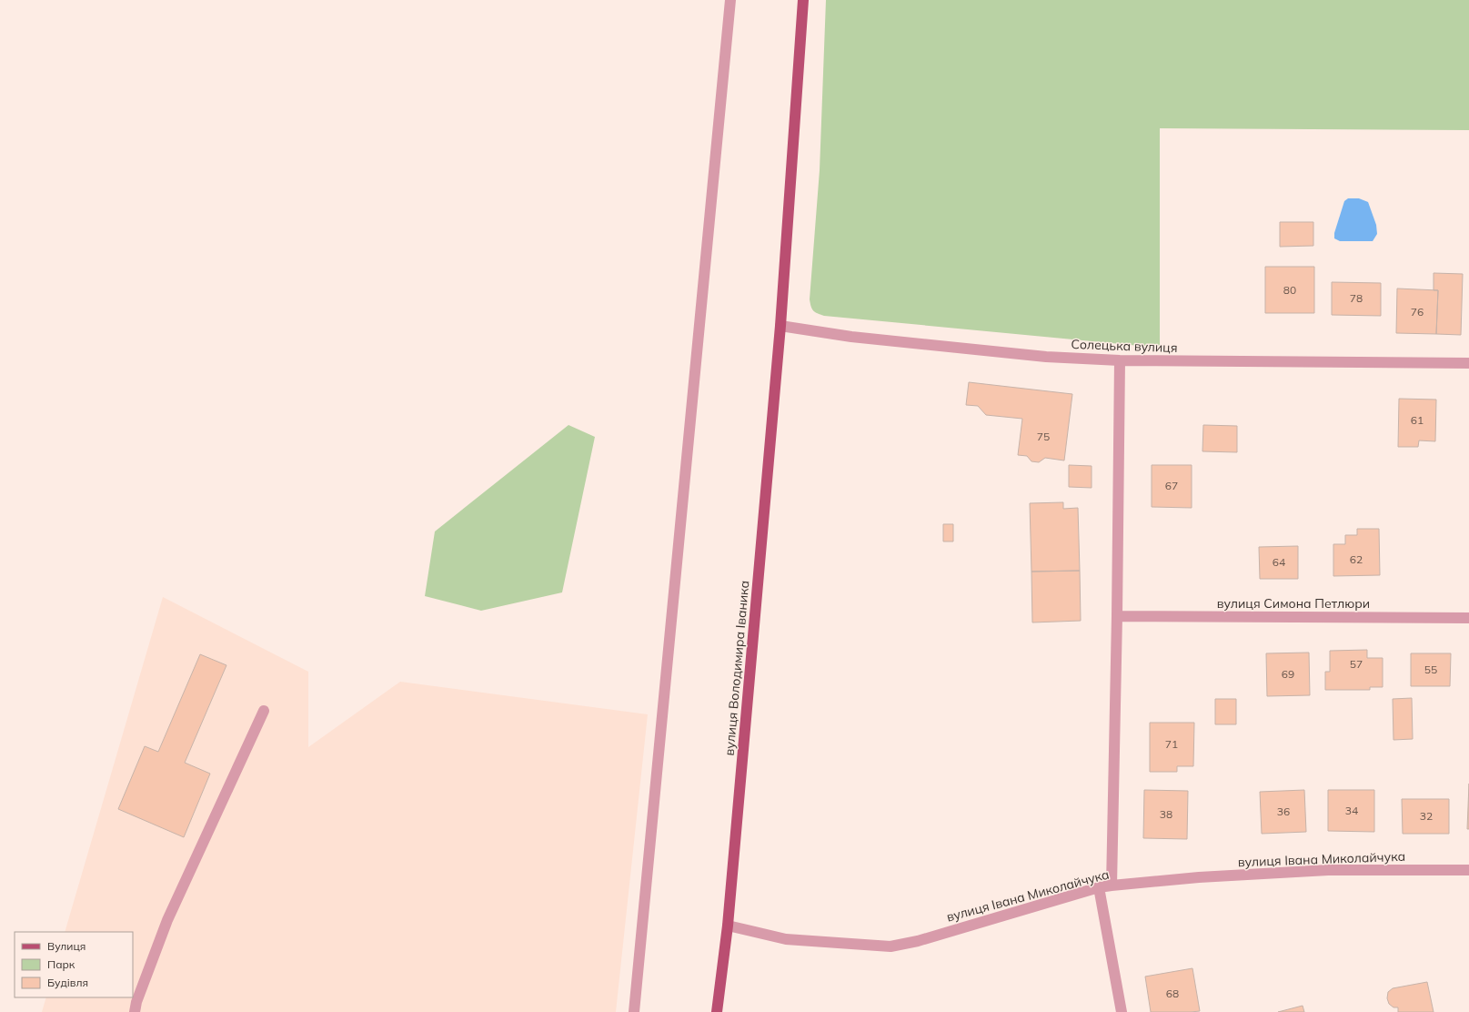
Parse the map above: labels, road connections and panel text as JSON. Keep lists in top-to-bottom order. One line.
{"streets":{"main road":["вулиця Володимира Іваника"],"street":["Солецька вулиця","вулиця Симона Петлюри","вулиця Івана Миколайчука"]},"crossings":[["Солецька вулиця","вулиця Володимира Іваника"],["вулиця Володимира Іваника","вулиця Івана Миколайчука"]],"house_numbers":["80","78","76","61","75","67","62","64","57","55","69","71","34","36","38","32","68"],"legend":["Вулиця","Парк","Будівля"]}
